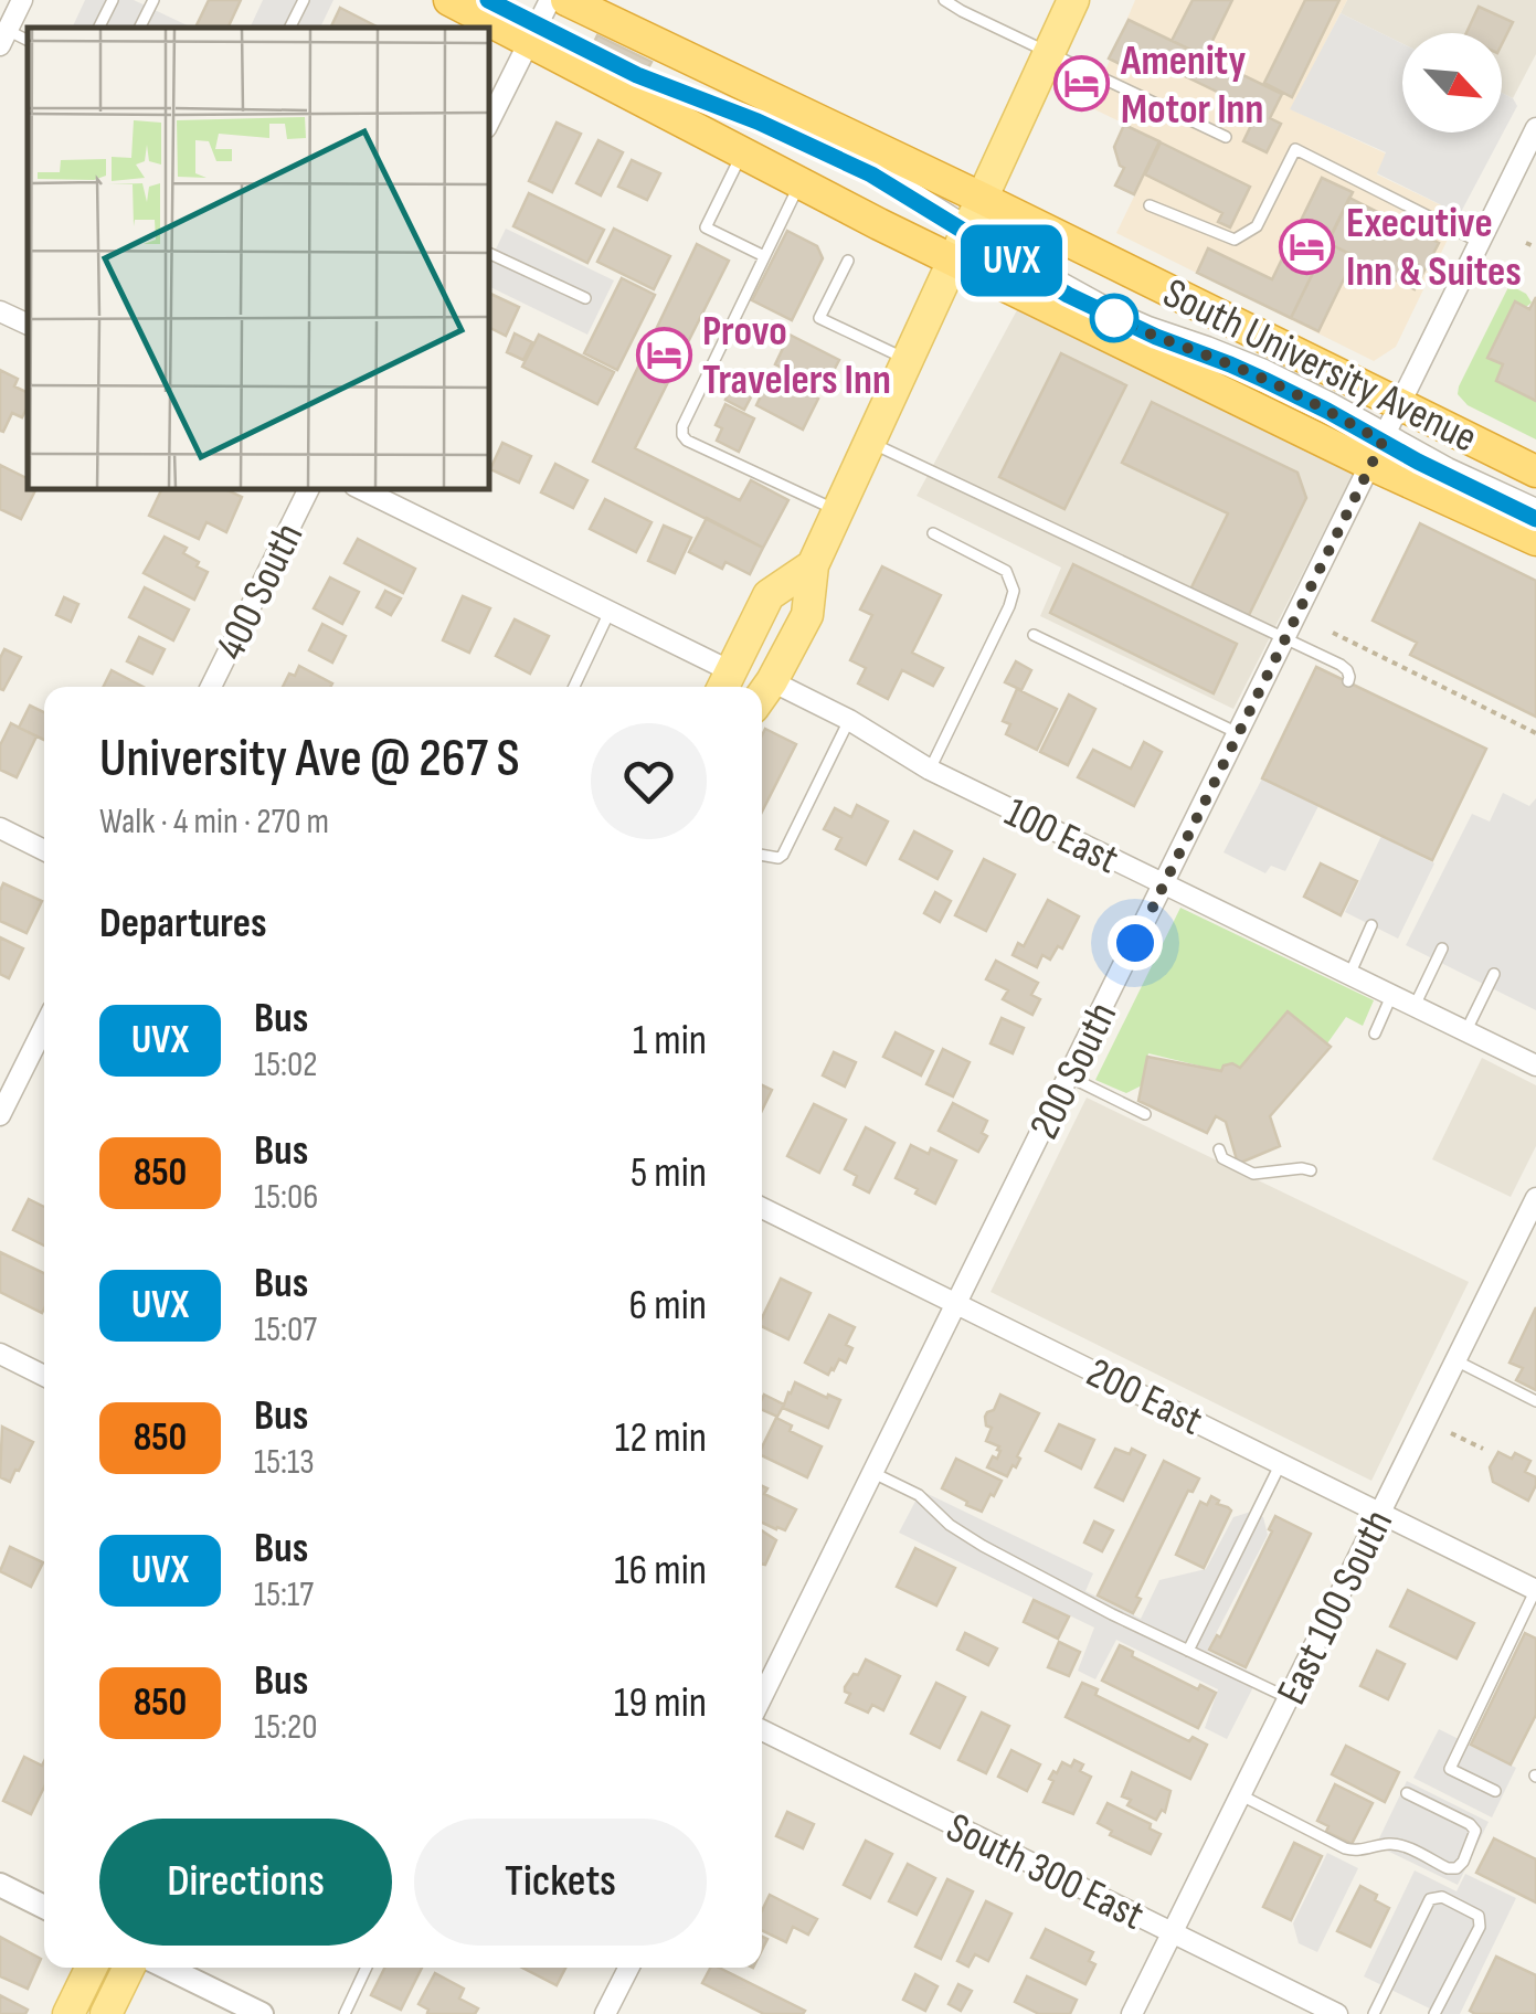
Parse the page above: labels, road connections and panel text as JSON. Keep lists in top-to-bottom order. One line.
{"streets":{"highway":["South University Avenue"],"street":["400 South","100 East","200 South","200 East","East 100 South","South 300 East"]},"crossings":[["South University Avenue","200 South"],["100 East","200 South"],["200 South","200 East"],["200 East","East 100 South"],["East 100 South","South 300 East"]],"places":{"hotel":["Amenity Motor Inn","Executive Inn & Suites","Provo Travelers Inn"]},"lines":["bus line UVX"],"north":"bottom right","page":{"on_map":"UVX","heading":[["University Ave @ 267 S","Walk · 4 min · 270 m"],"Departures"],"list":[{"mark":"UVX","name":"Bus","note":"15:02","value":"1 min"},{"mark":"850","name":"Bus","note":"15:06","value":"5 min"},{"mark":"UVX","name":"Bus","note":"15:07","value":"6 min"},{"mark":"850","name":"Bus","note":"15:13","value":"12 min"},{"mark":"UVX","name":"Bus","note":"15:17","value":"16 min"},{"mark":"850","name":"Bus","note":"15:20","value":"19 min"}],"buttons":["Directions","Tickets"]}}
